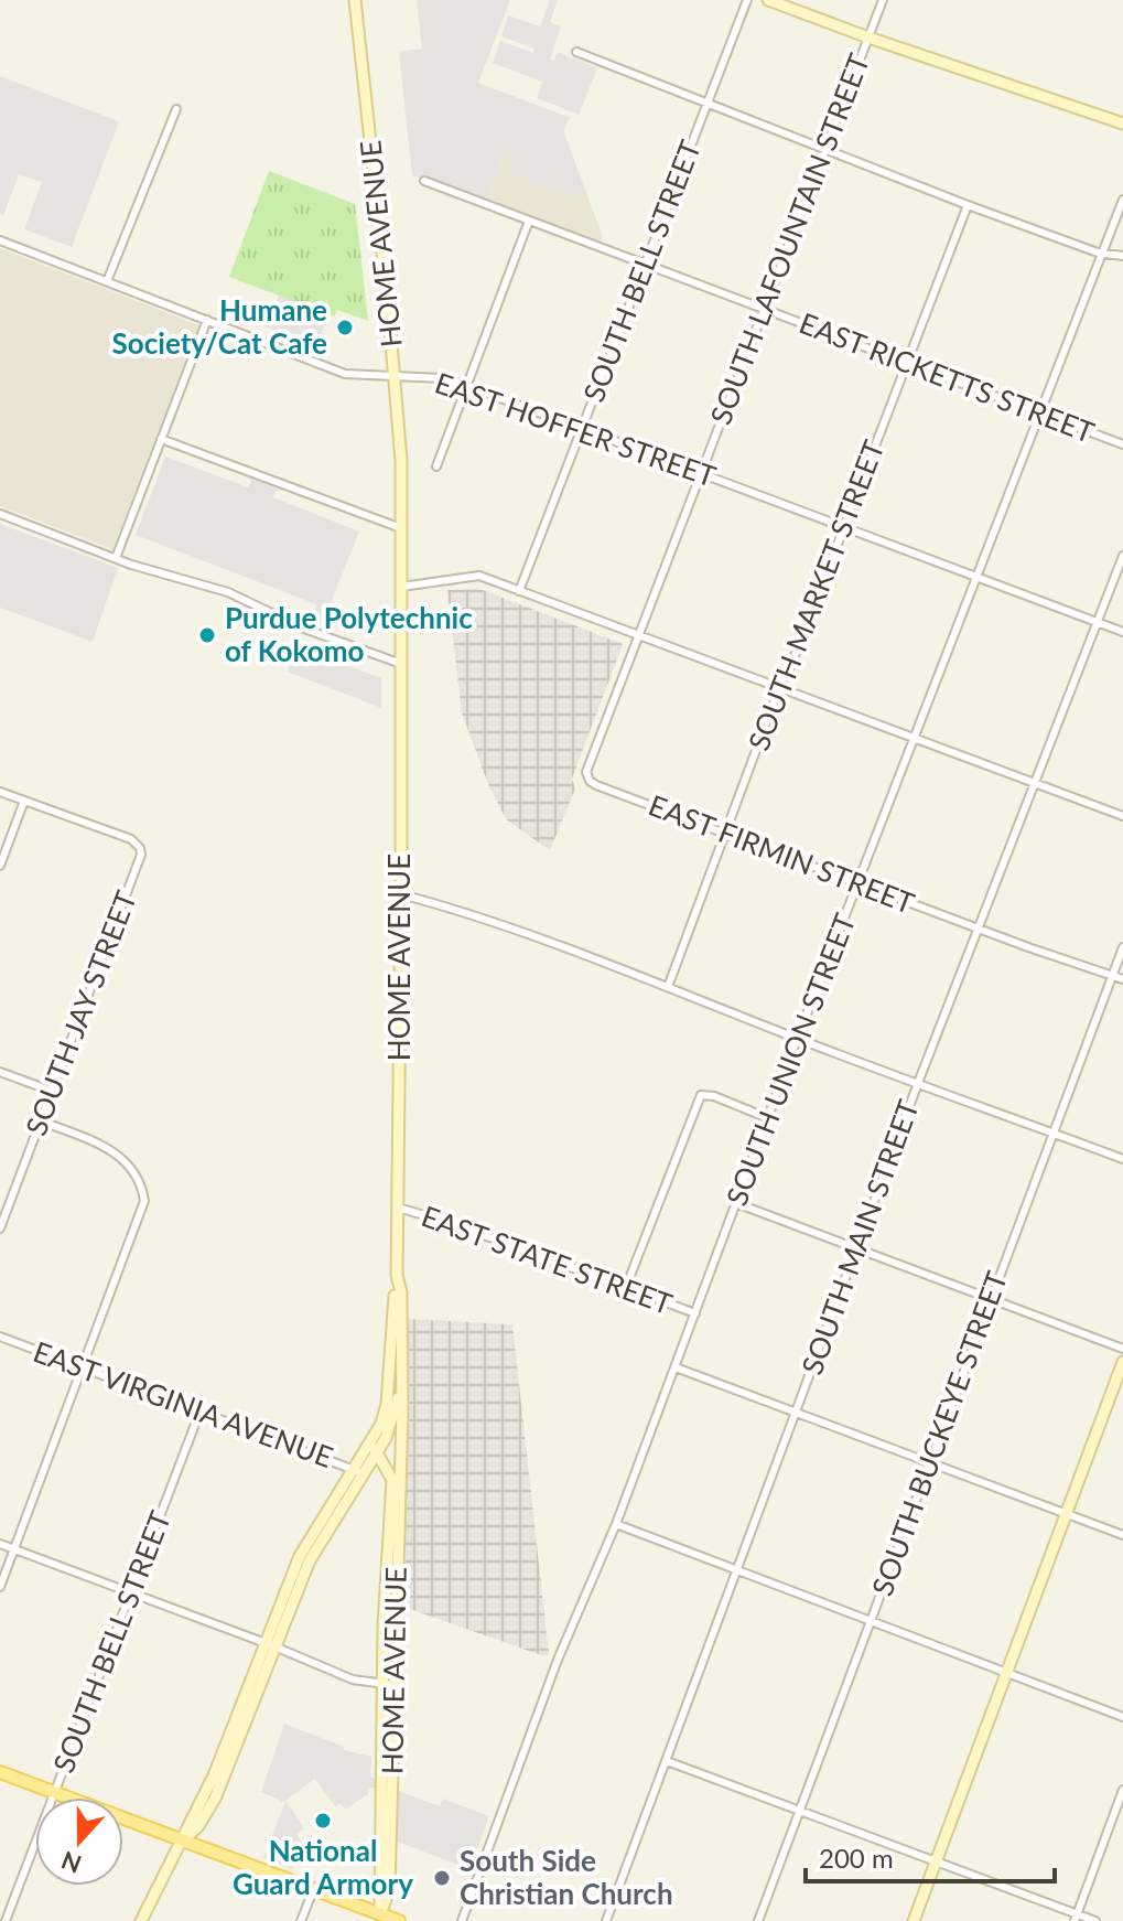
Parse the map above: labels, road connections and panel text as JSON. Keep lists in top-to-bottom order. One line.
{"streets":{"main road":["HOME AVENUE"],"street":["SOUTH LAFOUNTAIN STREET","SOUTH BELL STREET","EAST RICKETTS STREET","EAST HOFFER STREET","SOUTH MARKET STREET","EAST FIRMIN STREET","SOUTH JAY STREET","SOUTH UNION STREET","SOUTH MAIN STREET","EAST STATE STREET","EAST VIRGINIA AVENUE","SOUTH BUCKEYE STREET"]},"crossings":[["SOUTH LAFOUNTAIN STREET","EAST RICKETTS STREET"],["SOUTH LAFOUNTAIN STREET","EAST HOFFER STREET"],["SOUTH LAFOUNTAIN STREET","EAST FIRMIN STREET"],["HOME AVENUE","EAST HOFFER STREET"],["HOME AVENUE","EAST STATE STREET"],["SOUTH BELL STREET","EAST RICKETTS STREET"],["SOUTH BELL STREET","EAST HOFFER STREET"],["SOUTH BELL STREET","EAST VIRGINIA AVENUE"],["EAST RICKETTS STREET","SOUTH MARKET STREET"],["EAST RICKETTS STREET","SOUTH UNION STREET"],["EAST HOFFER STREET","SOUTH MARKET STREET"],["EAST HOFFER STREET","SOUTH UNION STREET"],["EAST HOFFER STREET","SOUTH MAIN STREET"],["SOUTH MARKET STREET","EAST FIRMIN STREET"],["EAST FIRMIN STREET","SOUTH UNION STREET"],["EAST FIRMIN STREET","SOUTH MAIN STREET"],["EAST FIRMIN STREET","SOUTH BUCKEYE STREET"],["SOUTH UNION STREET","EAST STATE STREET"]],"places":["Humane Society/Cat Cafe","Purdue Polytechnic of Kokomo","National Guard Armory","South Side Christian Church"],"scale_bar":"200 m","north":"bottom"}
